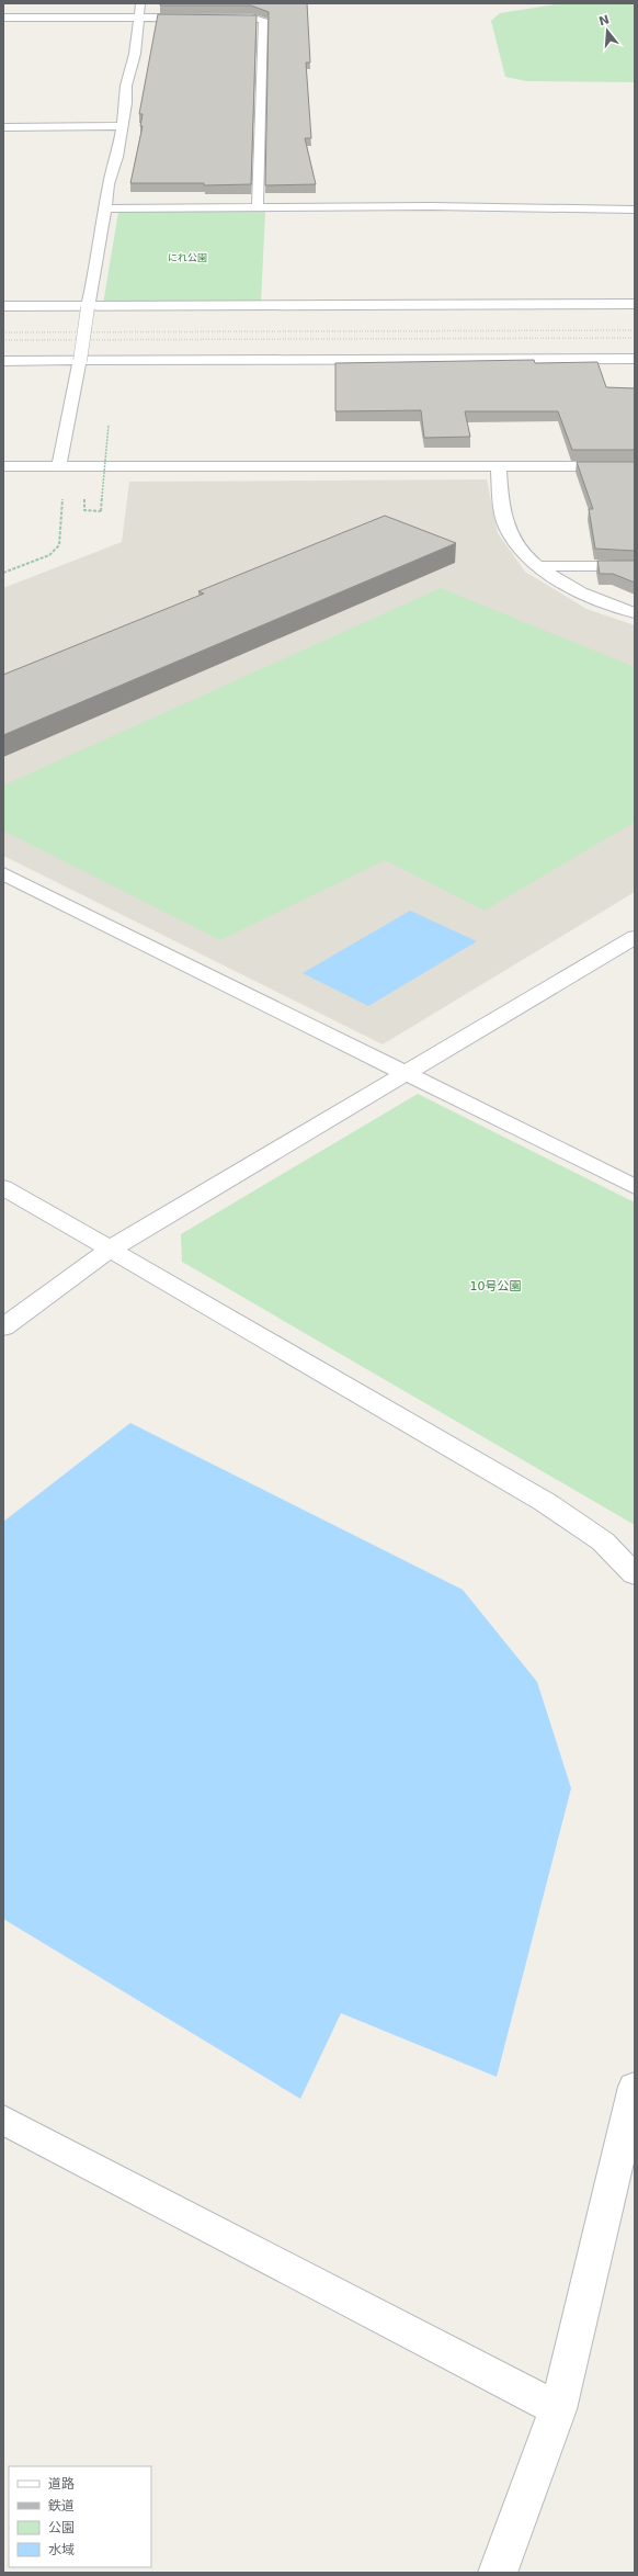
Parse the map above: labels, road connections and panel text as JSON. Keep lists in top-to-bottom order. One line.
{"parks":["にれ公園","10号公園"],"legend":["道路","鉄道","公園","水域"],"north":"top"}
